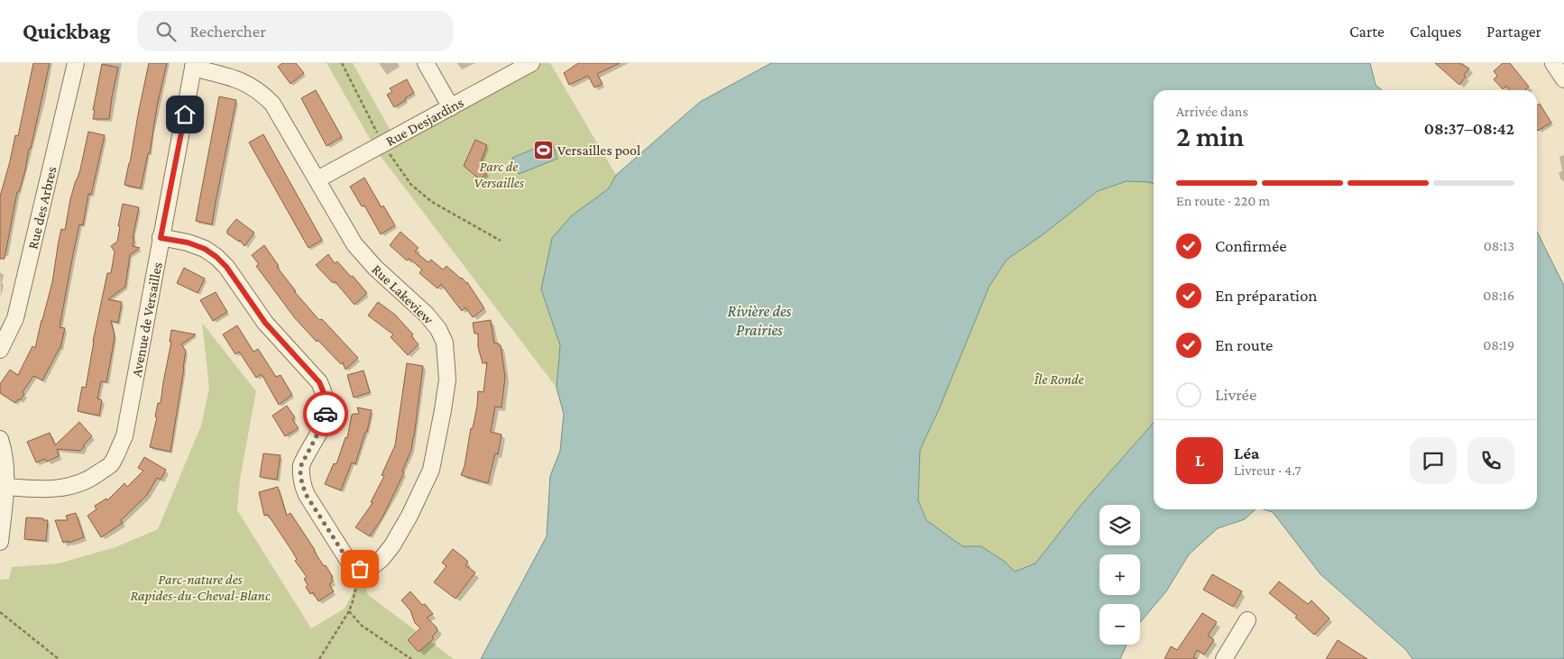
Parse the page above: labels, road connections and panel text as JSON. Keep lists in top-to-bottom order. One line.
{"streets":{"street":["Rue Desjardins","Rue des Arbres","Rue Lakeview","Avenue de Versailles"]},"crossings":[["Rue Desjardins","Rue Lakeview"],["Rue Lakeview","Avenue de Versailles"]],"water":["Rivière des Prairies"],"parks":["Parc de Versailles","Île Ronde","Parc-nature des Rapides-du-Cheval-Blanc"],"places":{"sports":["Versailles pool"]},"page":{"header":"Quickbag","search":"Rechercher","nav":["Carte","Calques","Partager"],"heading":["2 min","Arrivée dans","08:37–08:42"],"panel":["Léa","Livreur · 4.7"],"bar":"En route · 220 m","list":[["Confirmée","08:13"],["En préparation","08:16"],["En route","08:19"],"Livrée"],"round":"L","map_buttons":["+","−"]}}
